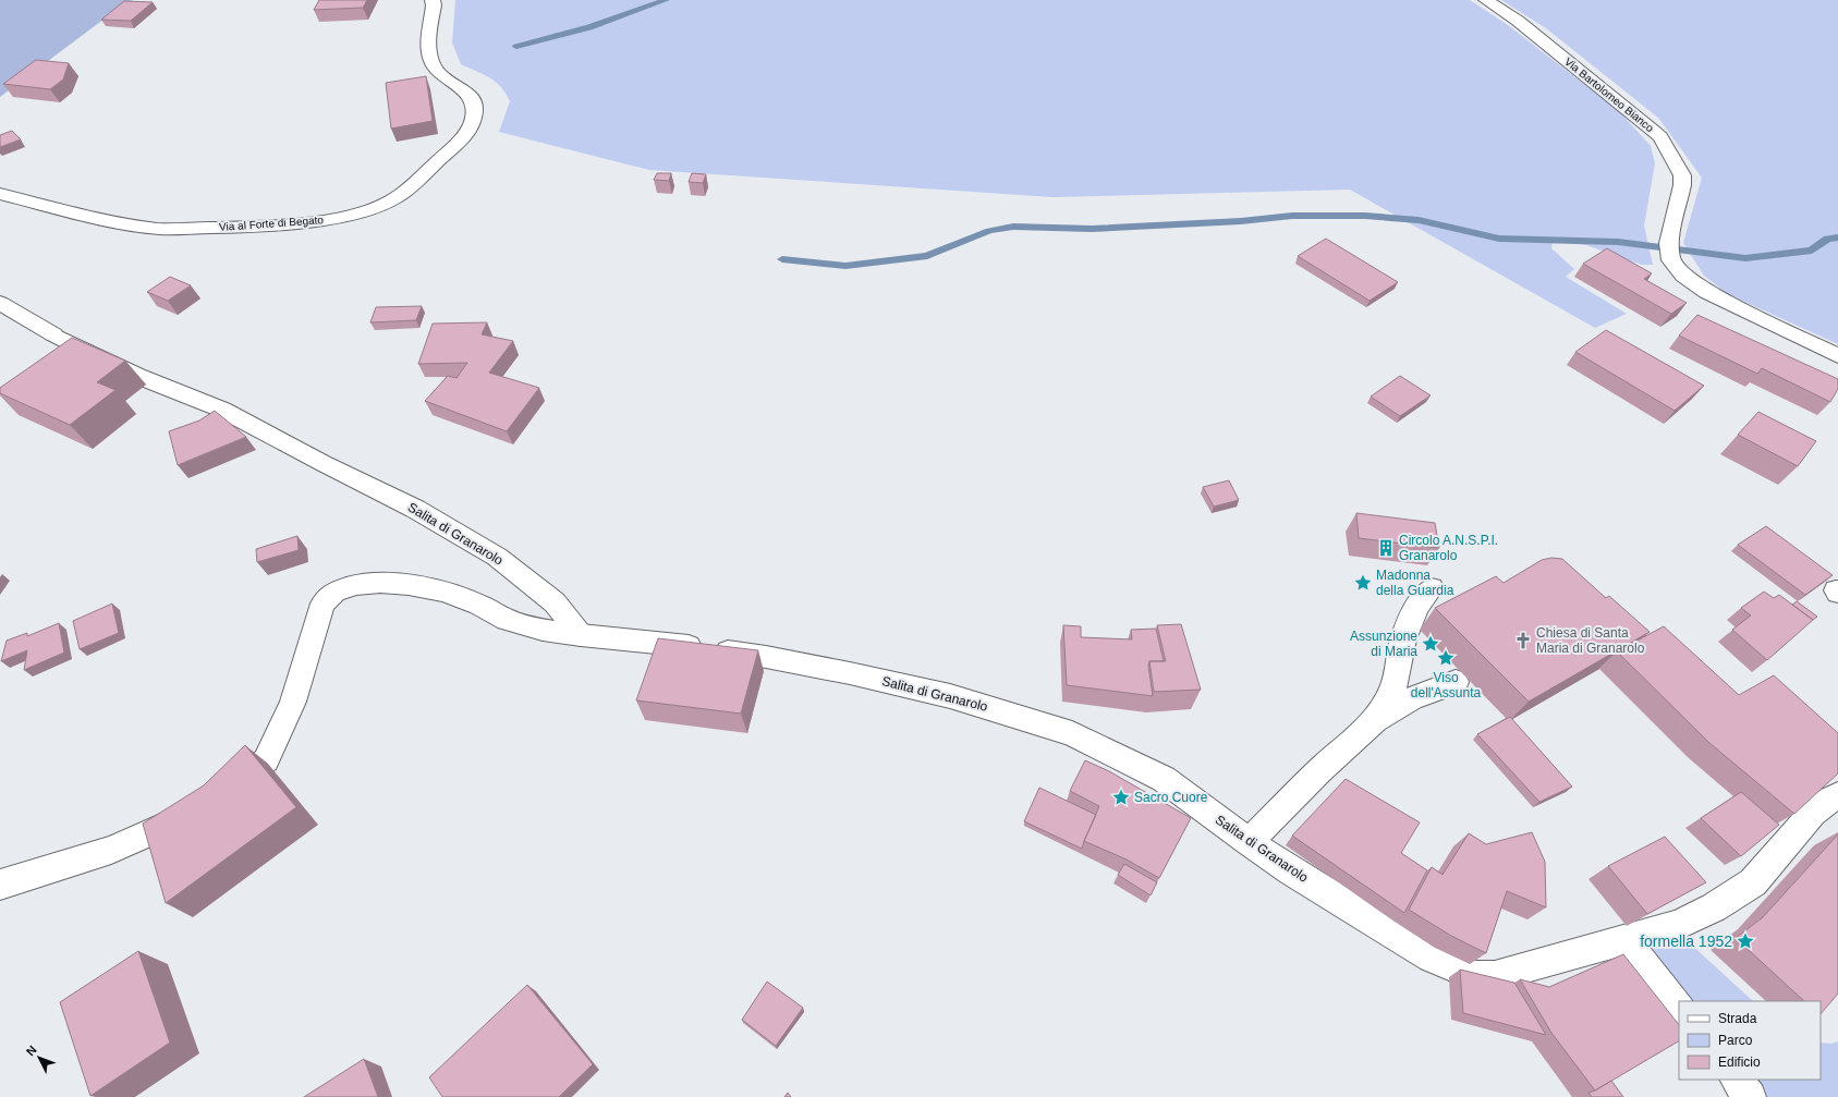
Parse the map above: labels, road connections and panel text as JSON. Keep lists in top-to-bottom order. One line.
{"streets":{"street":["Via Bartolomeo Bianco","Via al Forte di Begato","Salita di Granarolo"]},"places":{"building":["Circolo A.N.S.P.I. Granarolo"],"place":["Madonna della Guardia","Assunzione di Maria","Viso dell'Assunta","Sacro Cuore","formella 1952"],"church":["Chiesa di Santa Maria di Granarolo"]},"legend":["Strada","Parco","Edificio"],"north":"top left"}
